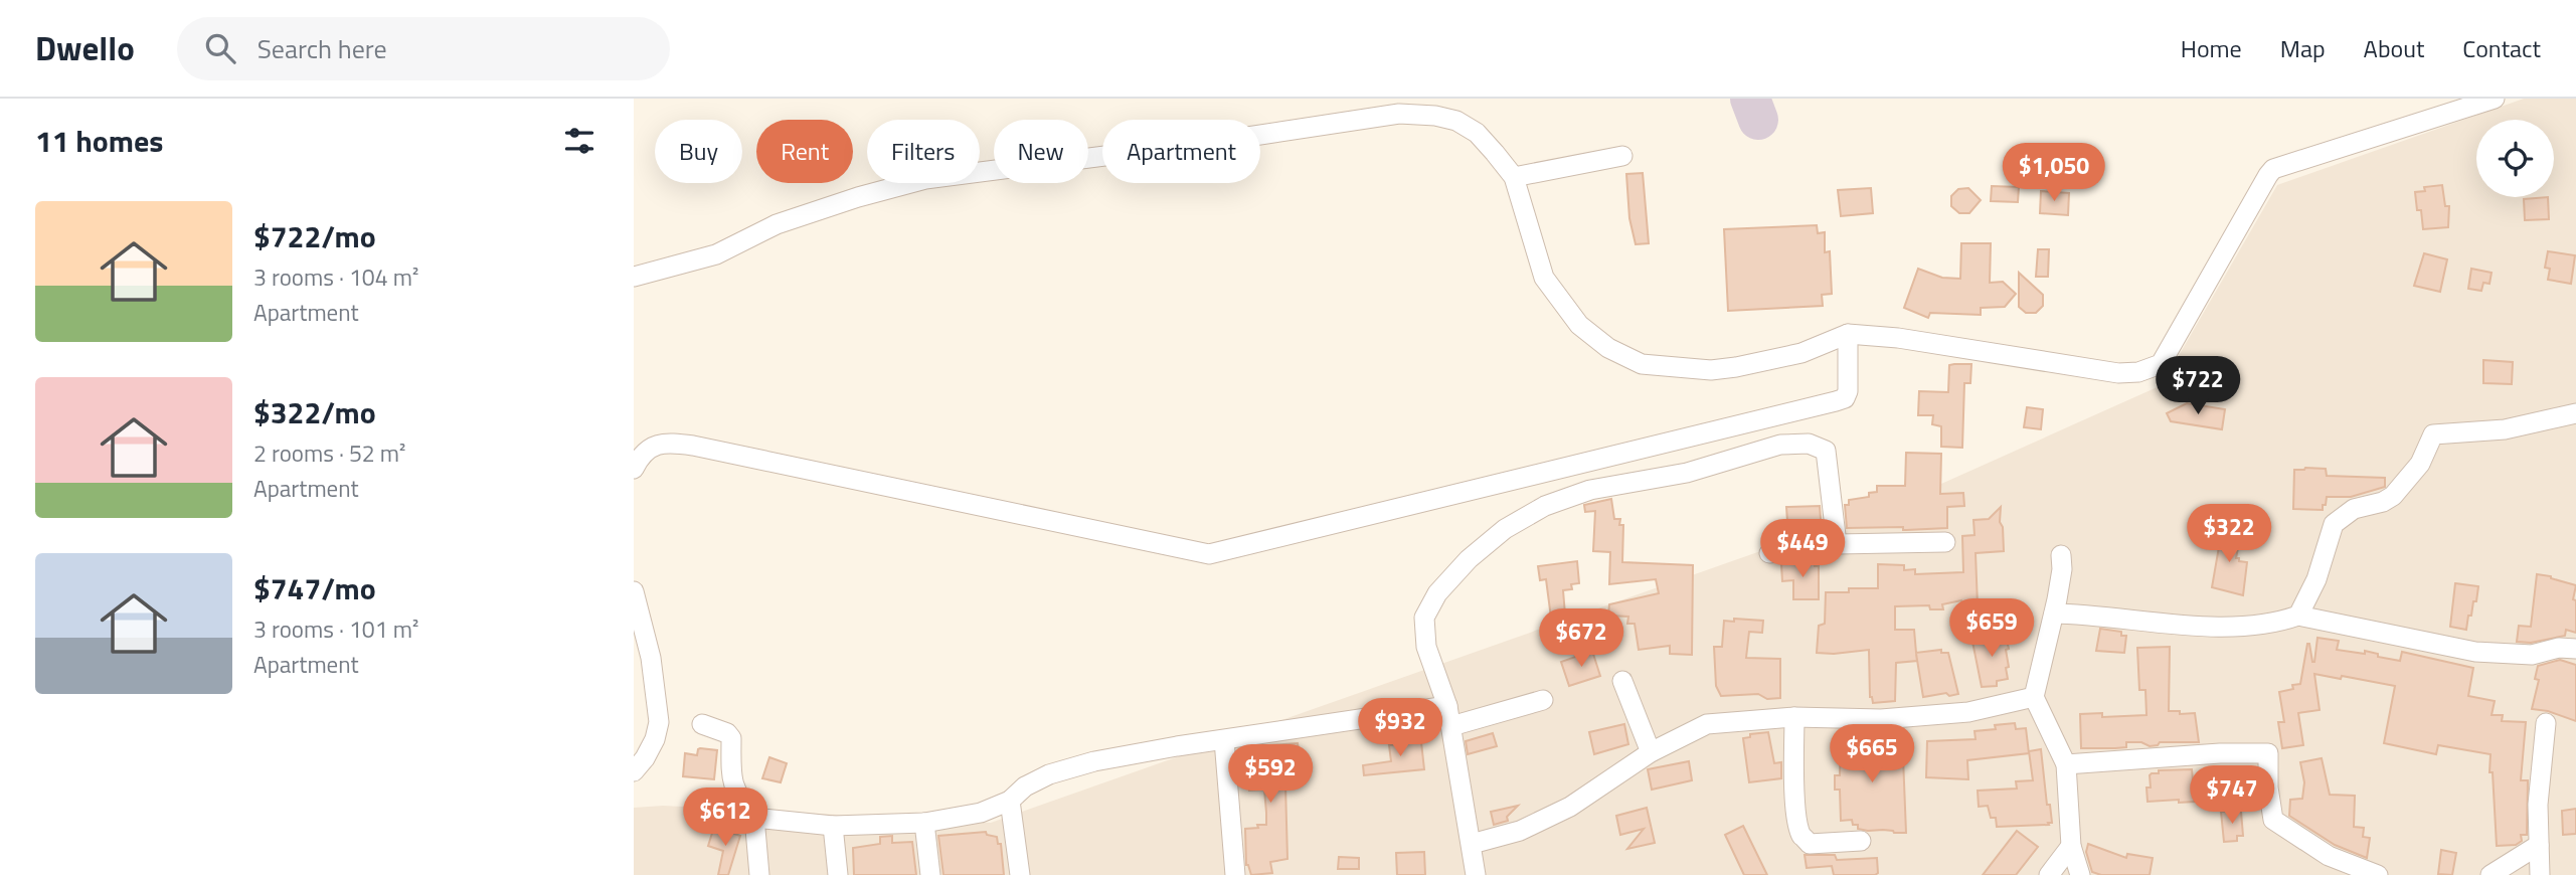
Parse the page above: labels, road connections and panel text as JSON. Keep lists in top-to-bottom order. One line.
{"page":{"header":"Dwello","search":"Search here","nav":["Home","Map","About","Contact"],"heading":"11 homes","chip":["Buy","Rent","Filters","New","Apartment"],"price":["$1,050","$722","$322","$449","$659","$672","$932","$665","$592","$747","$612"],"list":[{"name":"$722/mo","note":"3 rooms · 104 m² · Apartment"},{"name":"$322/mo","note":"2 rooms · 52 m² · Apartment"},{"name":"$747/mo","note":"3 rooms · 101 m² · Apartment"}]}}
